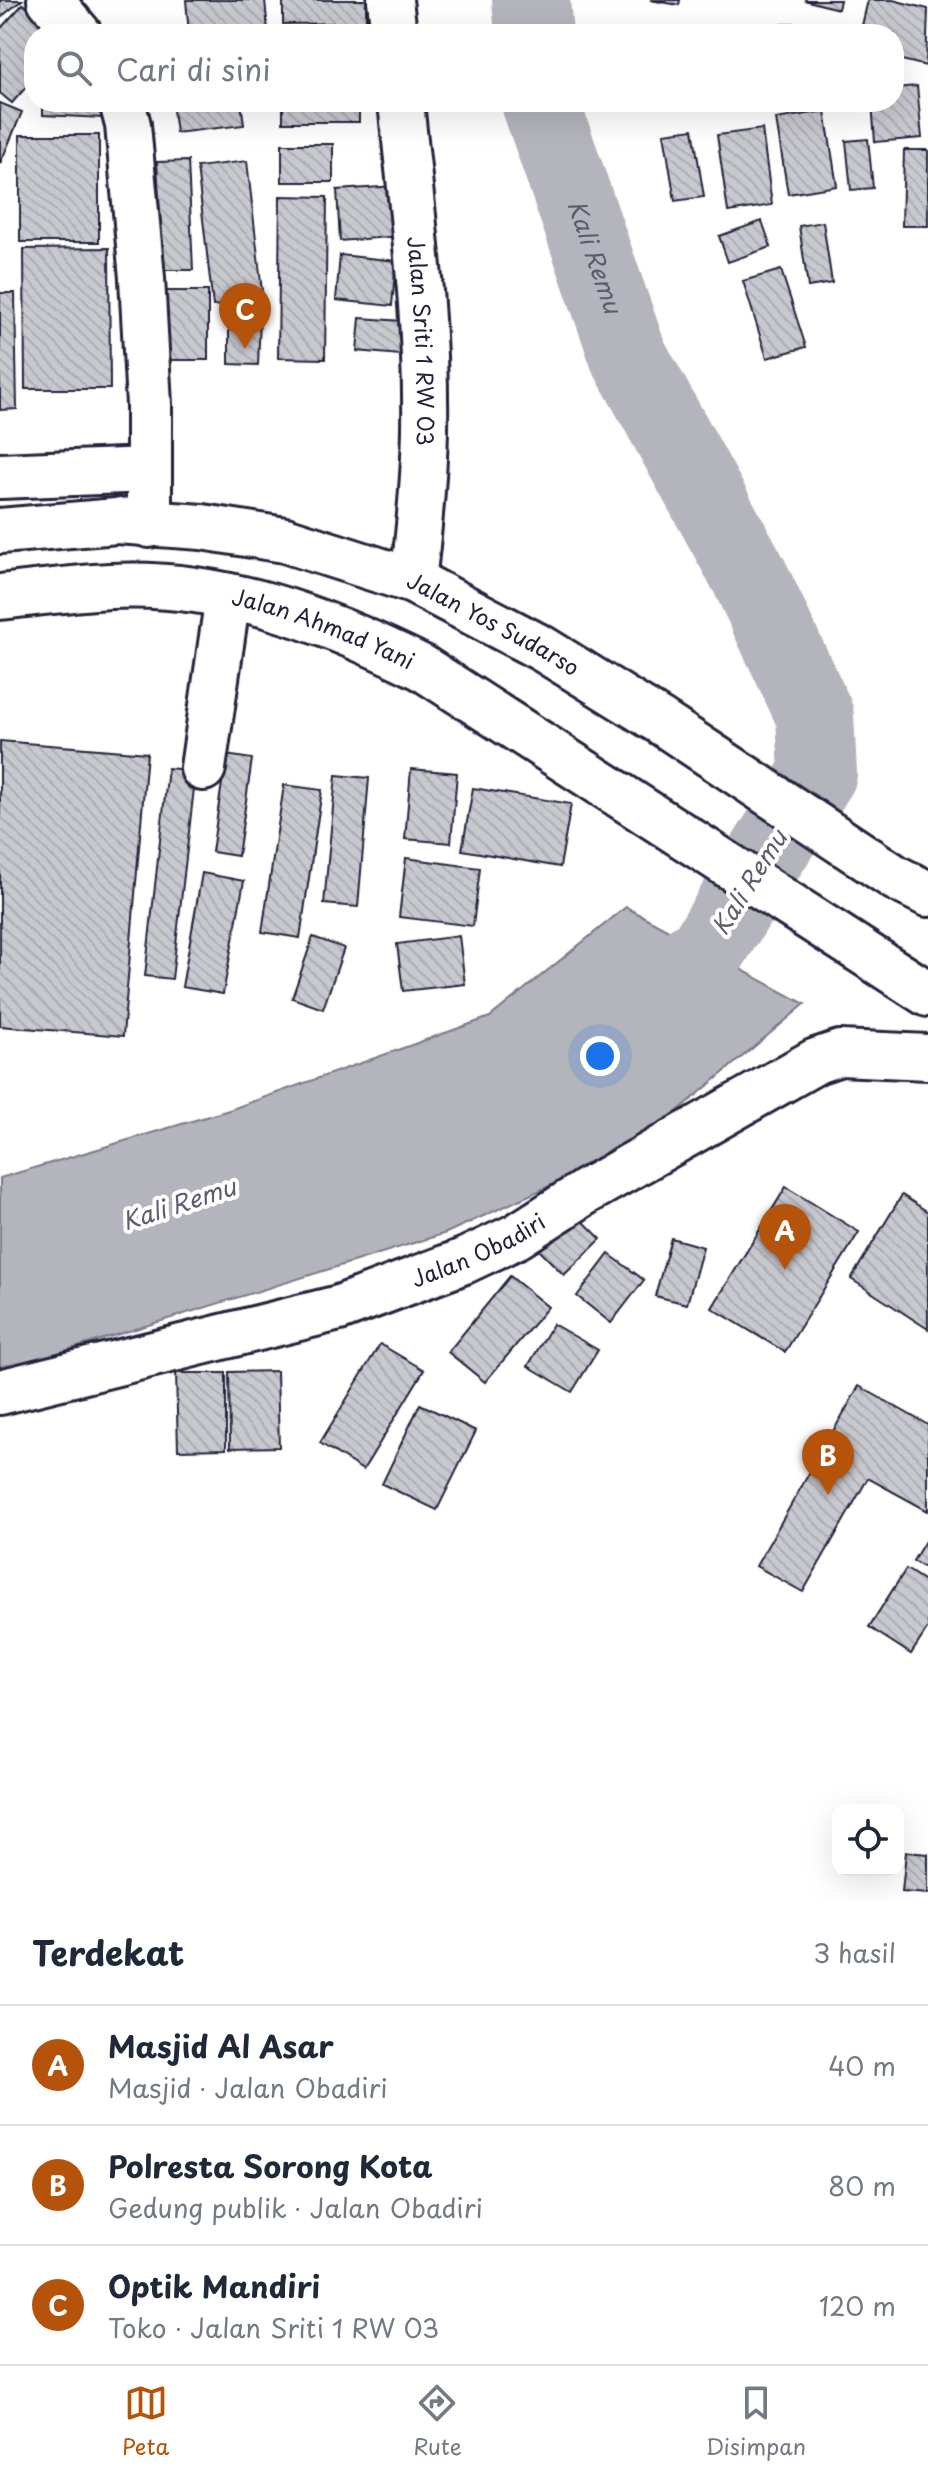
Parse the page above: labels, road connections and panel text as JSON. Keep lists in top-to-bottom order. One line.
{"streets":{"main road":["Jalan Sriti 1 RW 03","Jalan Yos Sudarso","Jalan Ahmad Yani","Jalan Obadiri"]},"crossings":[["Jalan Sriti 1 RW 03","Jalan Yos Sudarso"]],"water":["Kali Remu"],"page":{"search":"Cari di sini","pins":["C","A","B"],"heading":["Terdekat","3 hasil"],"list":[{"mark":"A","name":"Masjid Al Asar","note":"Masjid · Jalan Obadiri","value":"40 m"},{"mark":"B","name":"Polresta Sorong Kota","note":"Gedung publik · Jalan Obadiri","value":"80 m"},{"mark":"C","name":"Optik Mandiri","note":"Toko · Jalan Sriti 1 RW 03","value":"120 m"}],"nav":["Peta","Rute","Disimpan"]}}
